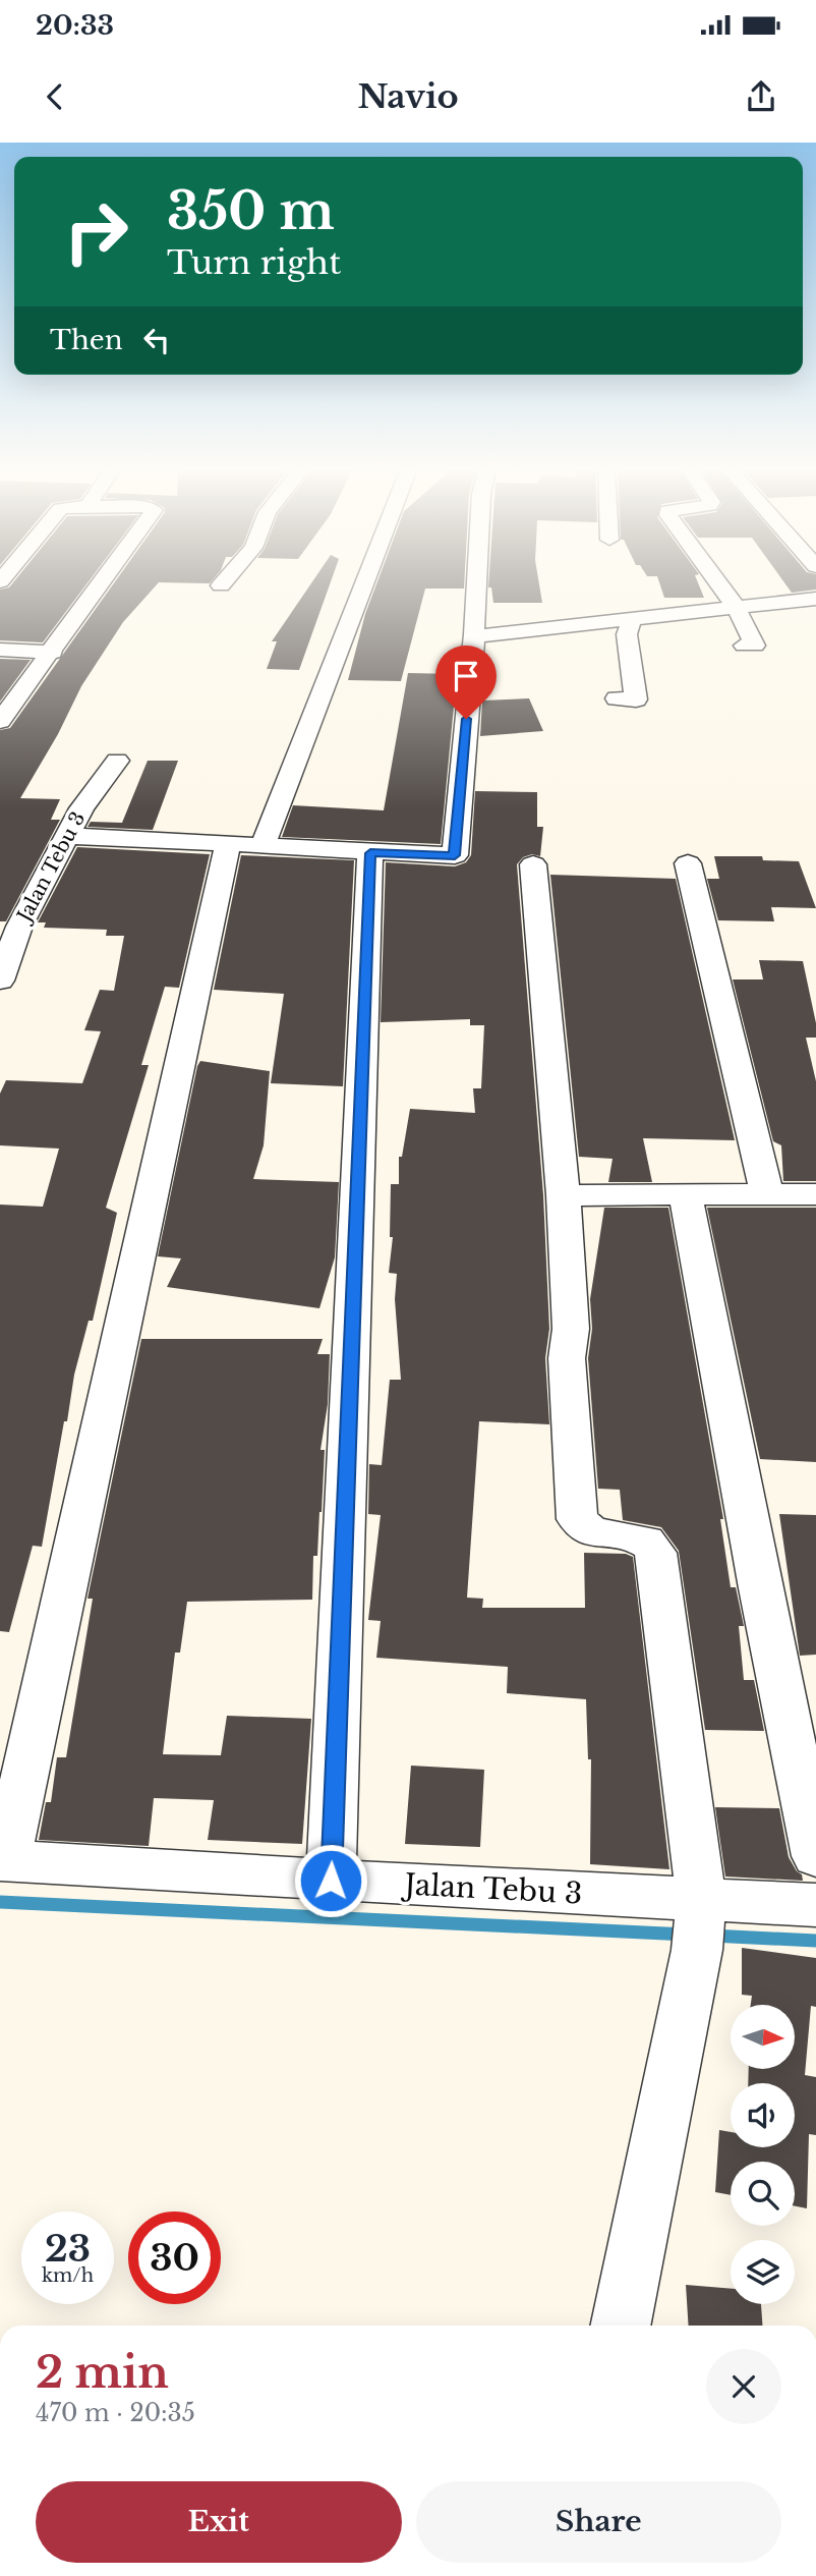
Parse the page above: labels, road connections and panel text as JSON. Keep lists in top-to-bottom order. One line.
{"streets":{"street":["Jalan Tebu 3"]},"north":"right","page":{"status":"20:33","header":"Navio","turn":["350 m","Turn right"],"then":"Then","speed":"23 km/h","limit":"30","heading":["2 min","470 m · 20:35"],"buttons":["Exit","Share"]}}
